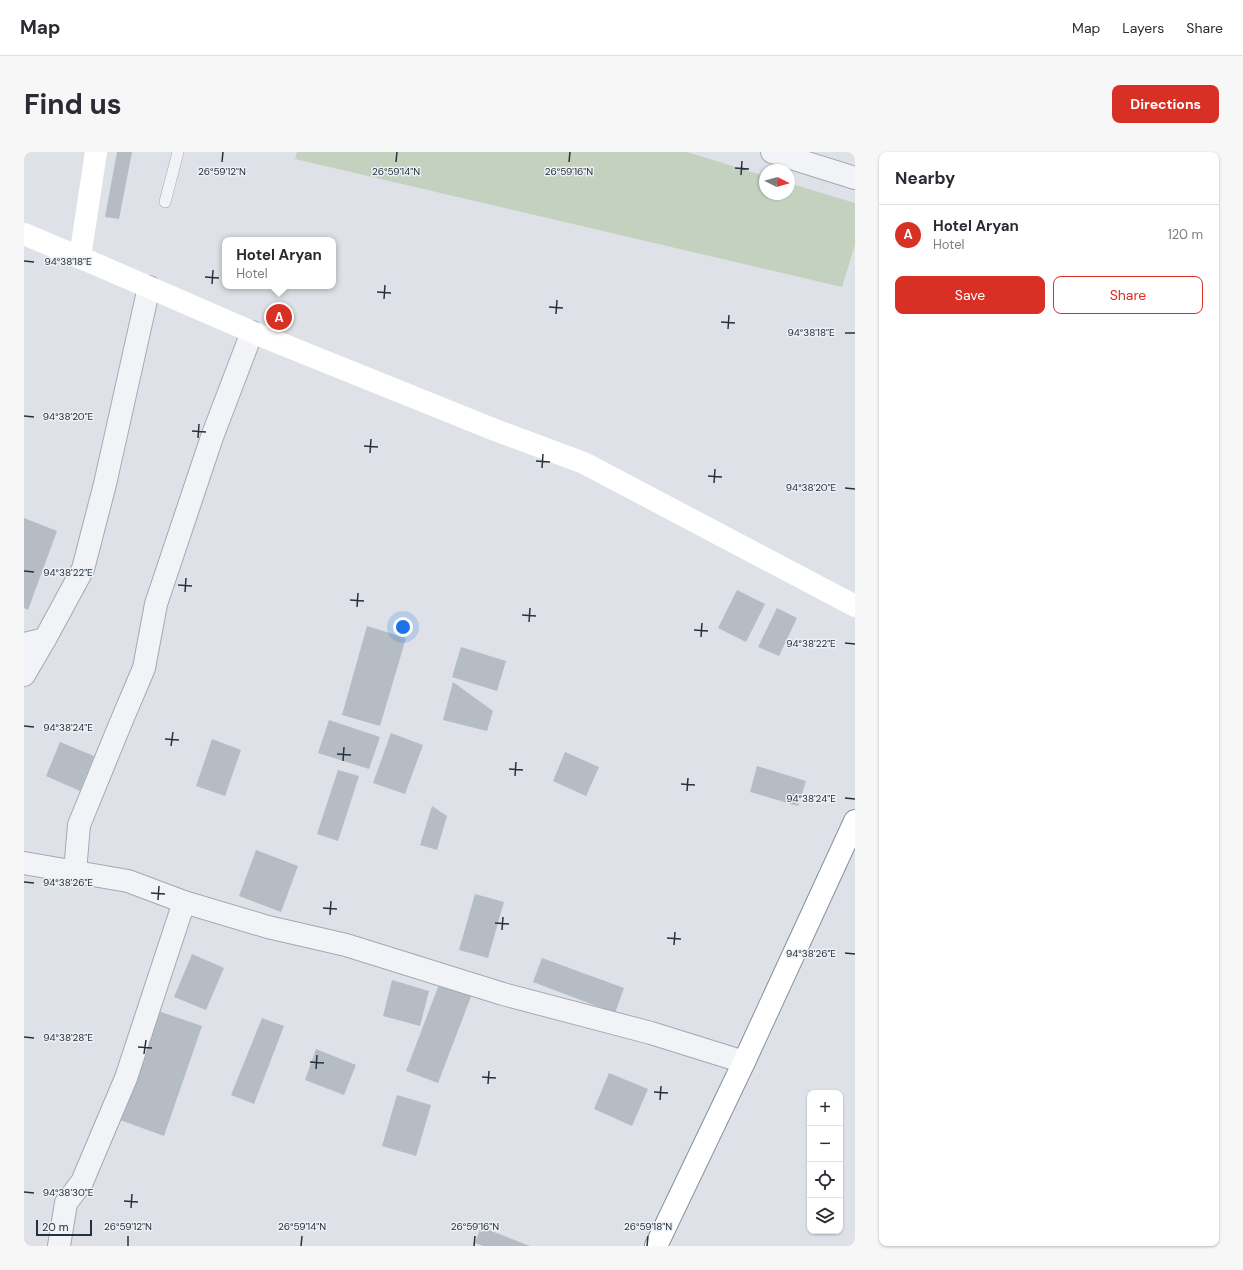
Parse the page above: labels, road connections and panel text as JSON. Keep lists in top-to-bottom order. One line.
{"scale_bar":"20 m","north":"right","page":{"header":"Map","nav":["Map","Layers","Share"],"buttons":["Directions",["Save","Share"]],"title":"Find us","heading":"Nearby","list":[{"mark":"A","name":"Hotel Aryan","note":"Hotel","value":"120 m"}],"popup":["Hotel Aryan","Hotel"],"pins":"A","map_buttons":["+","−"],"scale":"20 m"},"coordinates":["26°59'12\"N","26°59'14\"N","26°59'16\"N","94°38'18\"E","94°38'20\"E","94°38'22\"E","94°38'24\"E","94°38'26\"E","94°38'28\"E","94°38'30\"E","26°59'18\"N"]}
